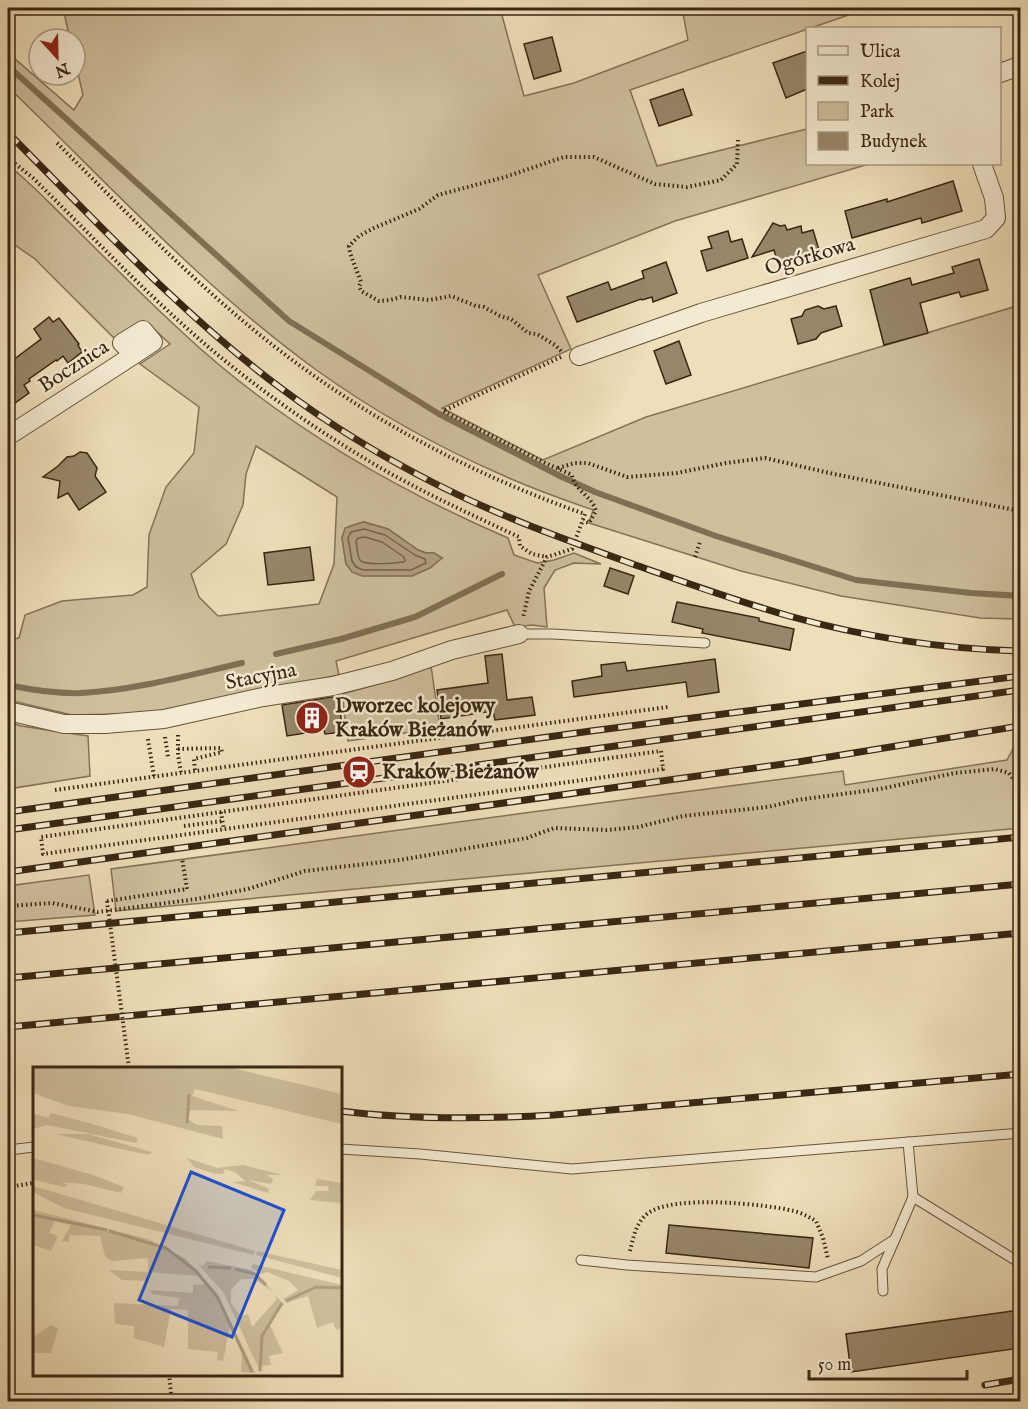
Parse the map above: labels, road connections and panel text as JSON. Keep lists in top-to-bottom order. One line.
{"streets":{"street":["Ogórkowa","Bocznica","Stacyjna"]},"places":{"building":["Dworzec kolejowy Kraków Bieżanów"],"station":["Kraków Bieżanów"]},"legend":["Ulica","Kolej","Park","Budynek"],"scale_bar":"50 m","north":"bottom"}
